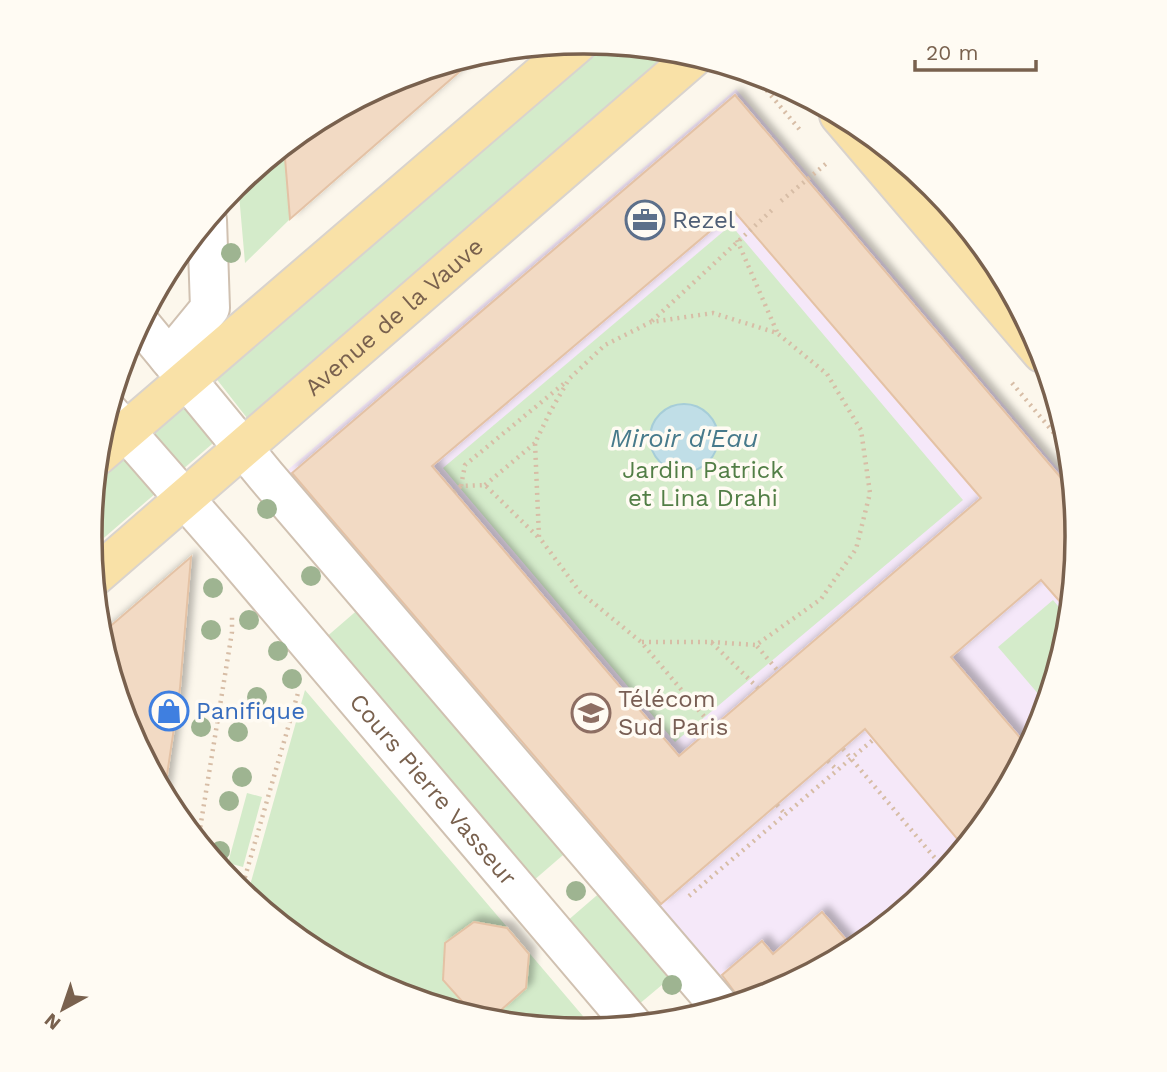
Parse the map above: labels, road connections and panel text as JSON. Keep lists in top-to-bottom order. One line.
{"streets":{"main road":["Avenue de la Vauve"],"street":["Cours Pierre Vasseur"]},"crossings":[["Avenue de la Vauve","Cours Pierre Vasseur"]],"water":["Miroir d'Eau"],"parks":["Jardin Patrick et Lina Drahi"],"places":{"office":["Rezel"],"shop":["Panifique"],"school or university":["Télécom Sud Paris"]},"scale_bar":"20 m","north":"bottom left"}
